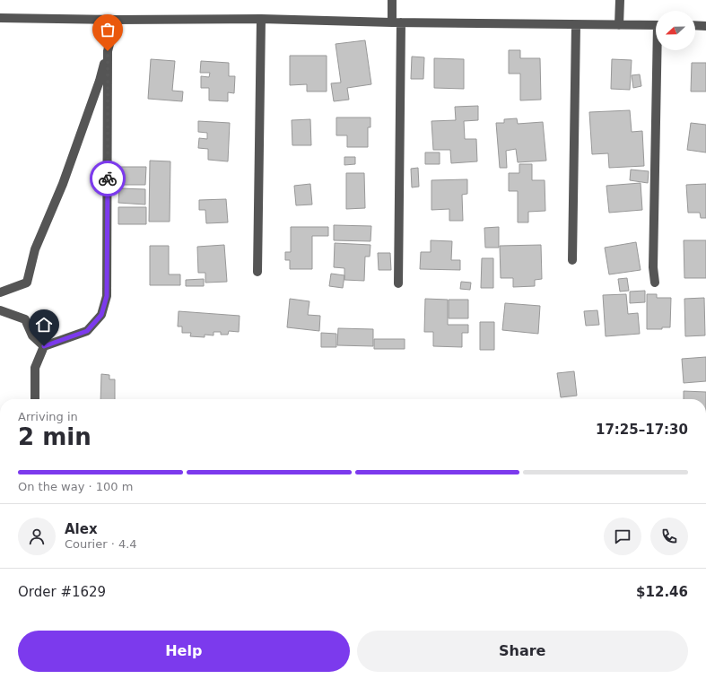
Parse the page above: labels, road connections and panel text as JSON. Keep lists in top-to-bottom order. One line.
{"north":"left","page":{"heading":["2 min","Arriving in","17:25–17:30"],"panel":["Alex","Courier · 4.4","Order #1629","$12.46"],"bar":"On the way · 100 m","buttons":["Help","Share"]}}
